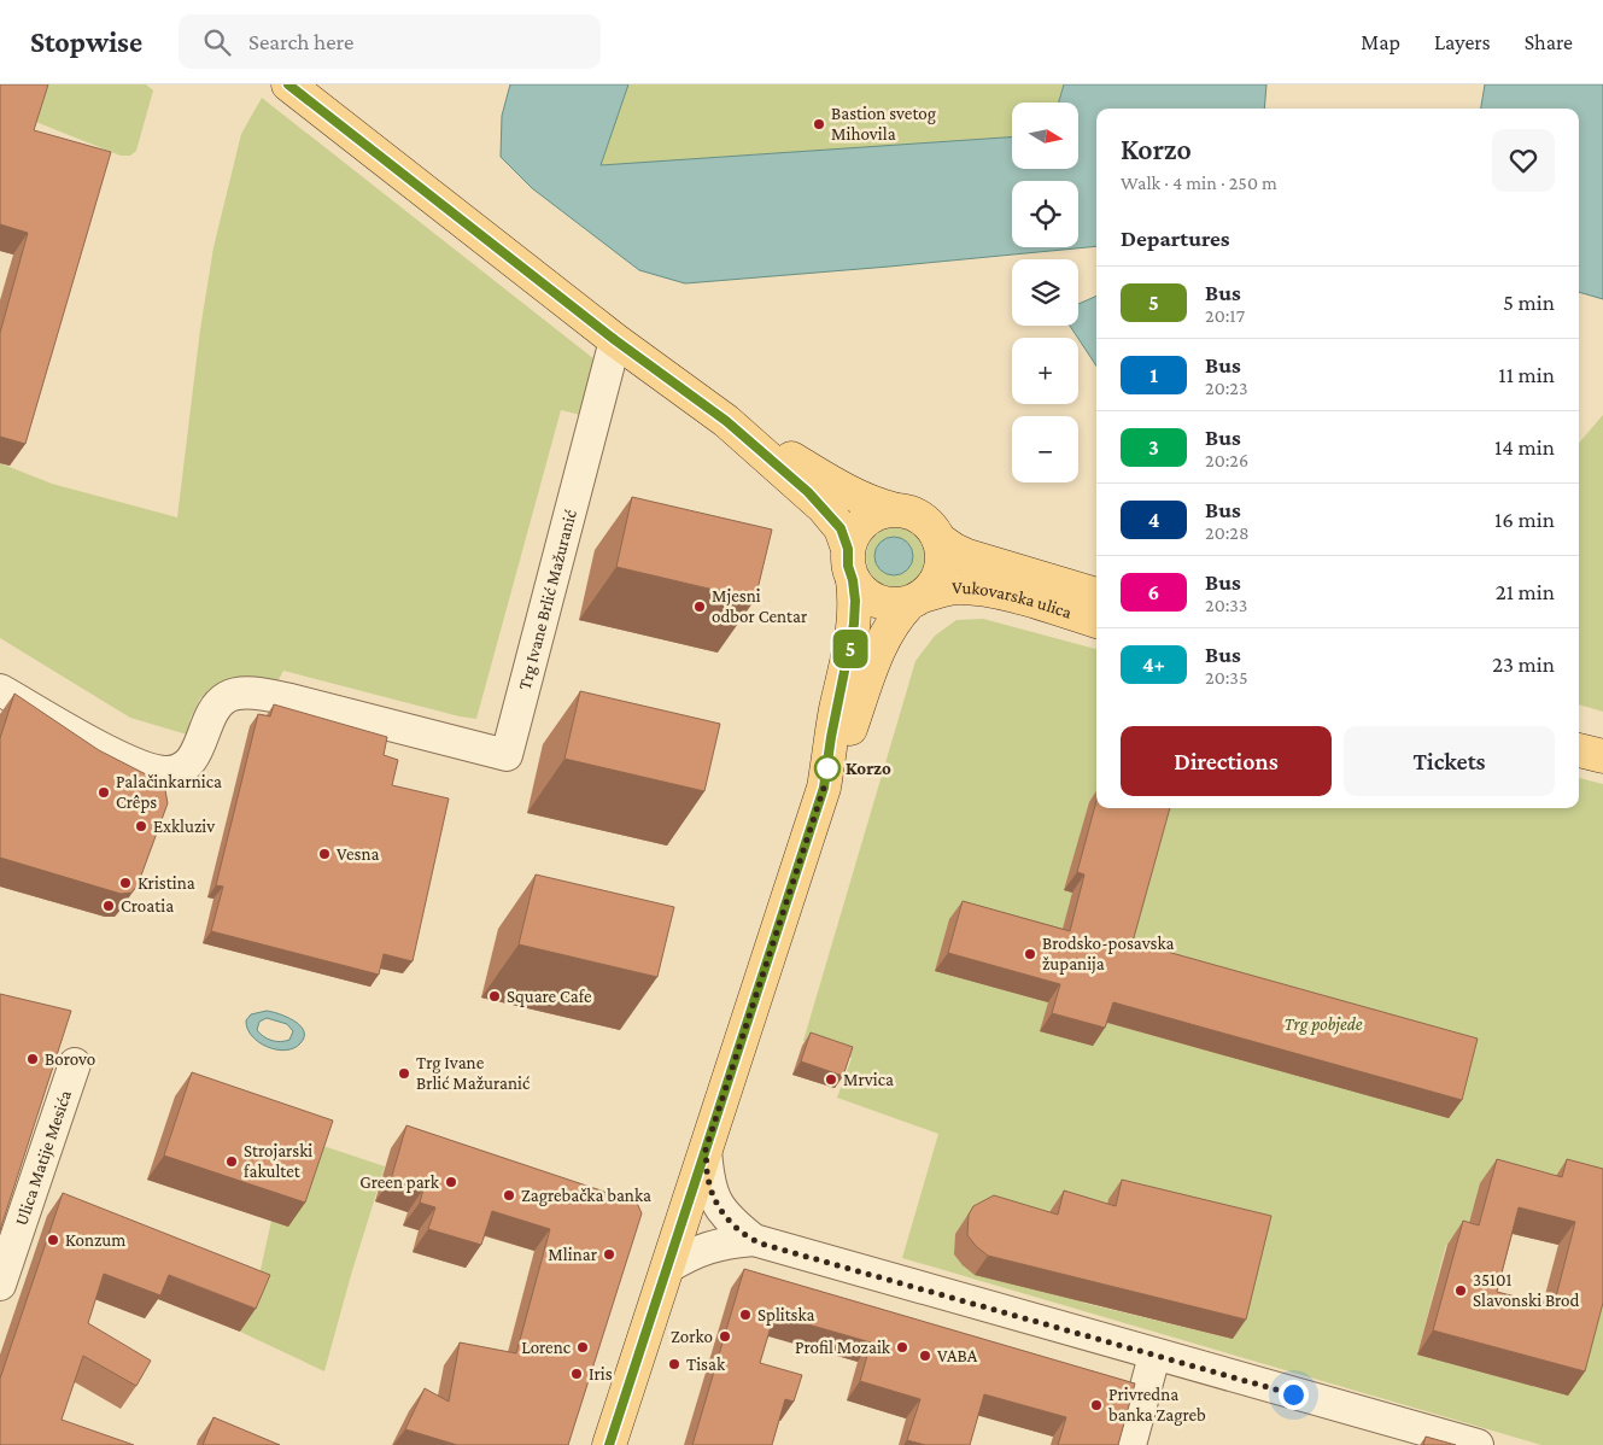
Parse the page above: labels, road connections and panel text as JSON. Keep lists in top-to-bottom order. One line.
{"streets":{"main road":["Vukovarska ulica"],"street":["Trg Ivane Brlić Mažuranić","Ulica Matije Mesića"]},"parks":["Trg pobjede"],"places":["Bastion svetog Mihovila","Mjesni odbor Centar","Korzo","Palačinkarnica Crêps","Exkluziv","Vesna","Kristina","Croatia","Brodsko-posavska županija","Square Cafe","Borovo","Trg Ivane Brlić Mažuranić","Mrvica","Strojarski fakultet","Green park","Zagrebačka banka","Konzum","Mlinar","35101 Slavonski Brod","Splitska","Zorko","Lorenc","Profil Mozaik","VABA","Tisak","Iris","Privredna banka Zagreb"],"lines":["bus line 5"],"north":"right","page":{"header":"Stopwise","search":"Search here","nav":["Map","Layers","Share"],"on_map":"5","map_buttons":["+","−"],"heading":[["Korzo","Walk · 4 min · 250 m"],"Departures"],"list":[{"mark":"5","name":"Bus","note":"20:17","value":"5 min"},{"mark":"1","name":"Bus","note":"20:23","value":"11 min"},{"mark":"3","name":"Bus","note":"20:26","value":"14 min"},{"mark":"4","name":"Bus","note":"20:28","value":"16 min"},{"mark":"6","name":"Bus","note":"20:33","value":"21 min"},{"mark":"4+","name":"Bus","note":"20:35","value":"23 min"}],"buttons":["Directions","Tickets"]}}
